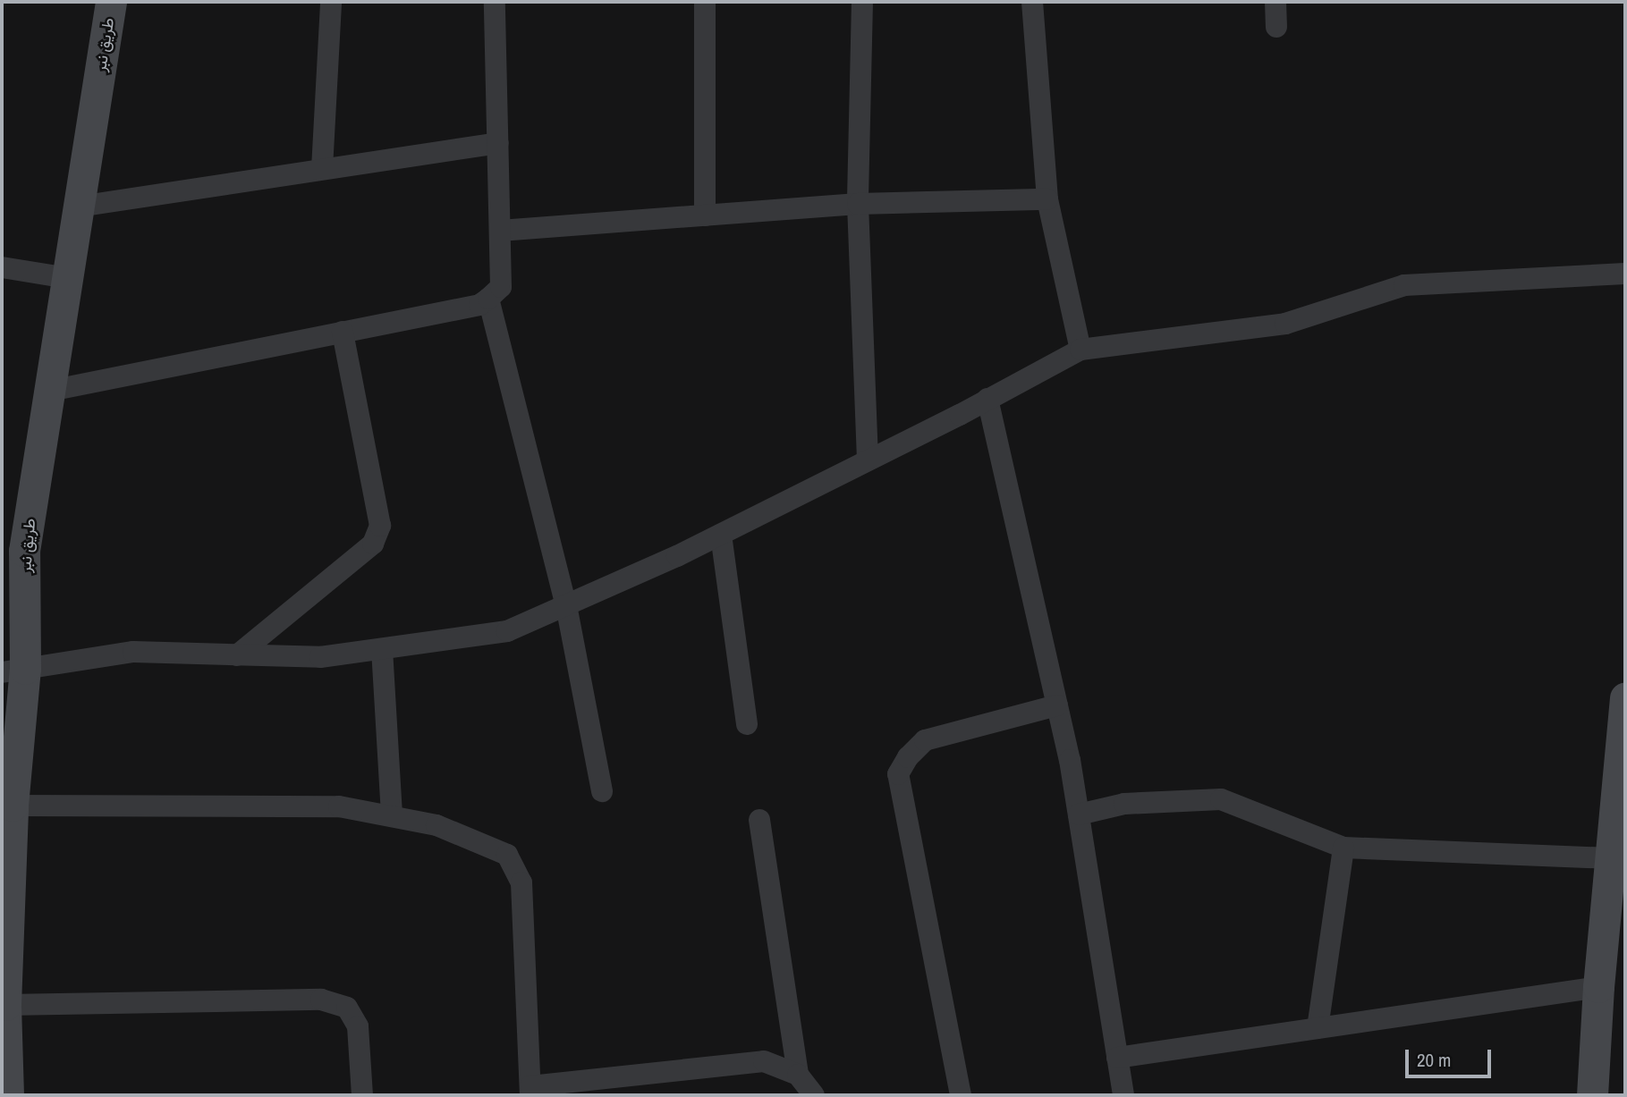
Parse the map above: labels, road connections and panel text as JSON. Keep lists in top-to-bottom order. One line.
{"streets":{"main road":["طريق نبر"]},"scale_bar":"20 m"}
